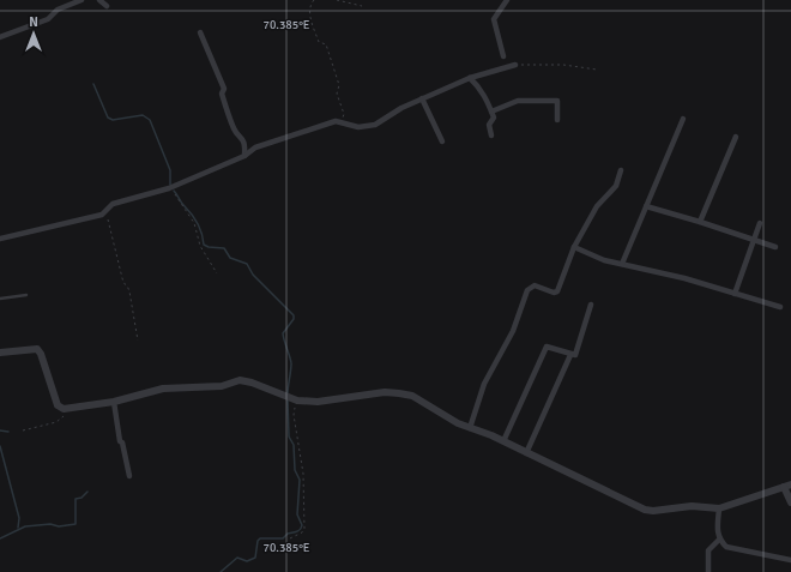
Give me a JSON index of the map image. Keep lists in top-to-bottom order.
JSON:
{
  "north": "top",
  "coordinates": ["70.385°E"]
}
